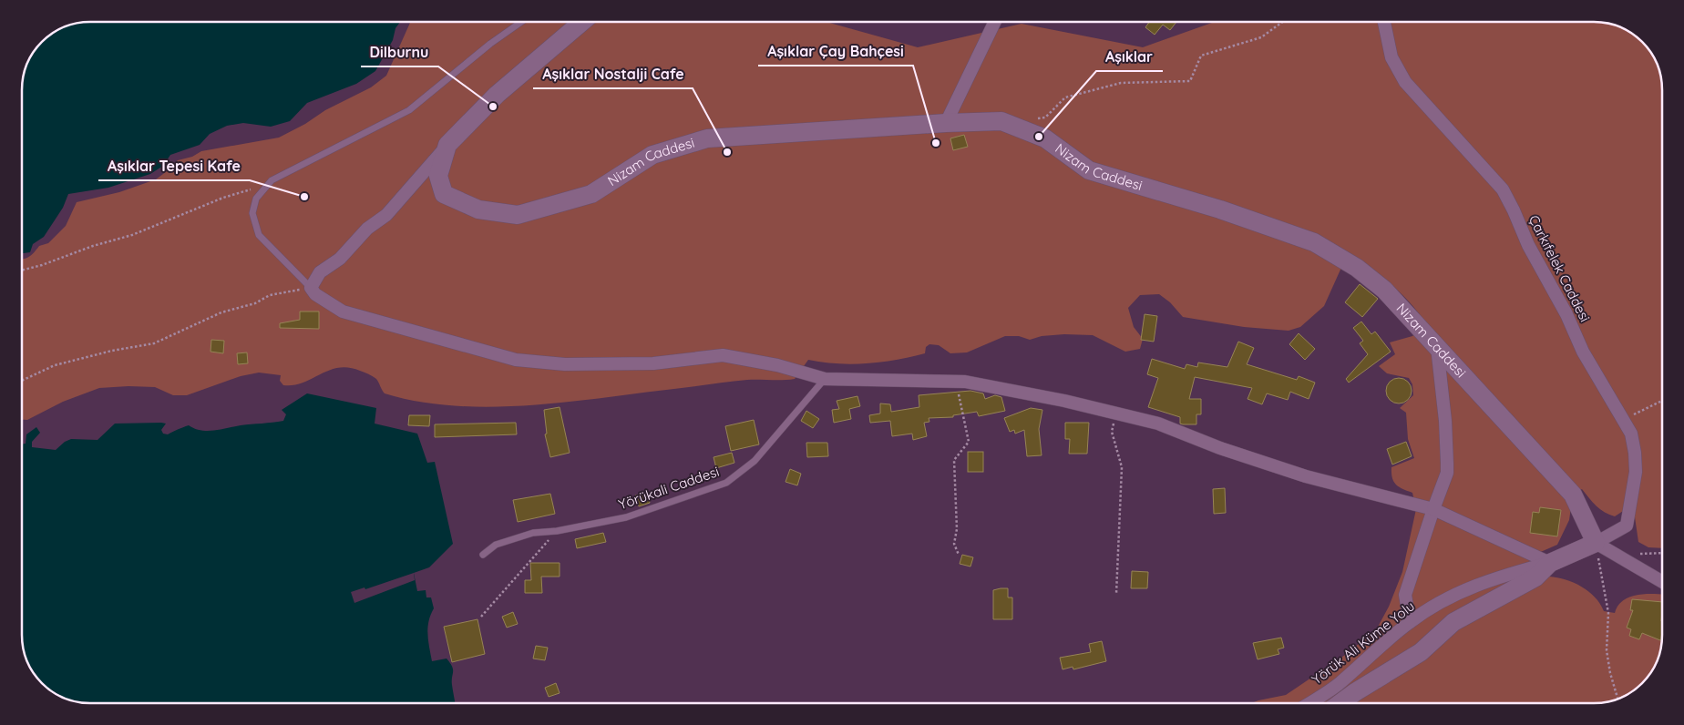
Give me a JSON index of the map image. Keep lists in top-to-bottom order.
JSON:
{
  "streets": {
    "street": ["Nizam Caddesi", "Çarkıfelek Caddesi", "Yörük Ali Küme Yolu"],
    "lane": ["Yörükali Caddesi"]
  },
  "crossings": [
    ["Nizam Caddesi", "Çarkıfelek Caddesi"]
  ],
  "places": [
    "Dilburnu",
    "Aşıklar",
    "Aşıklar Çay Bahçesi",
    "Aşıklar Nostalji Cafe",
    "Aşıklar Tepesi Kafe"
  ]
}
